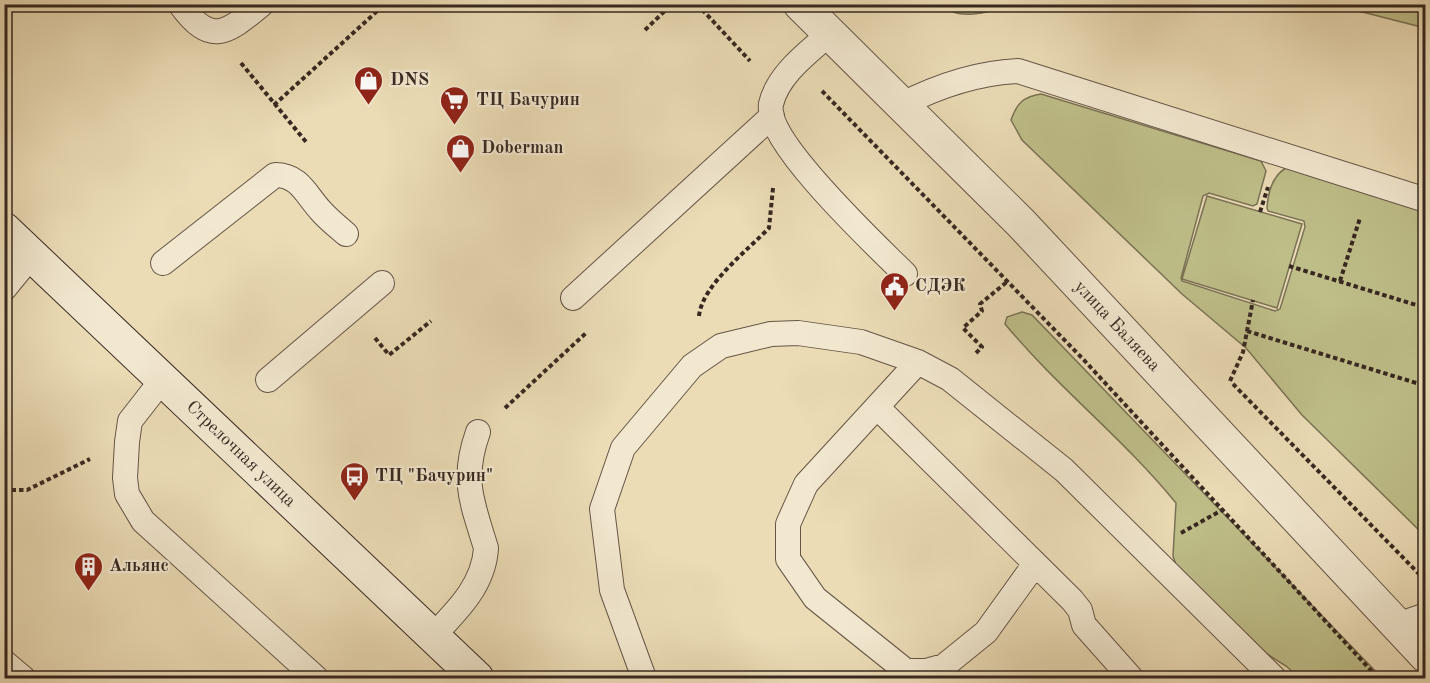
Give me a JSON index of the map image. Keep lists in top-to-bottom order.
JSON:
{
  "streets": {
    "street": ["улица Баляева", "Стрелочная улица"]
  },
  "places": {
    "shop": ["DNS", "Doberman"],
    "supermarket": ["ТЦ Бачурин"],
    "public building": ["СДЭК"],
    "bus stop": ["ТЦ \"Бачурин\""],
    "building": ["Альянс"]
  }
}
